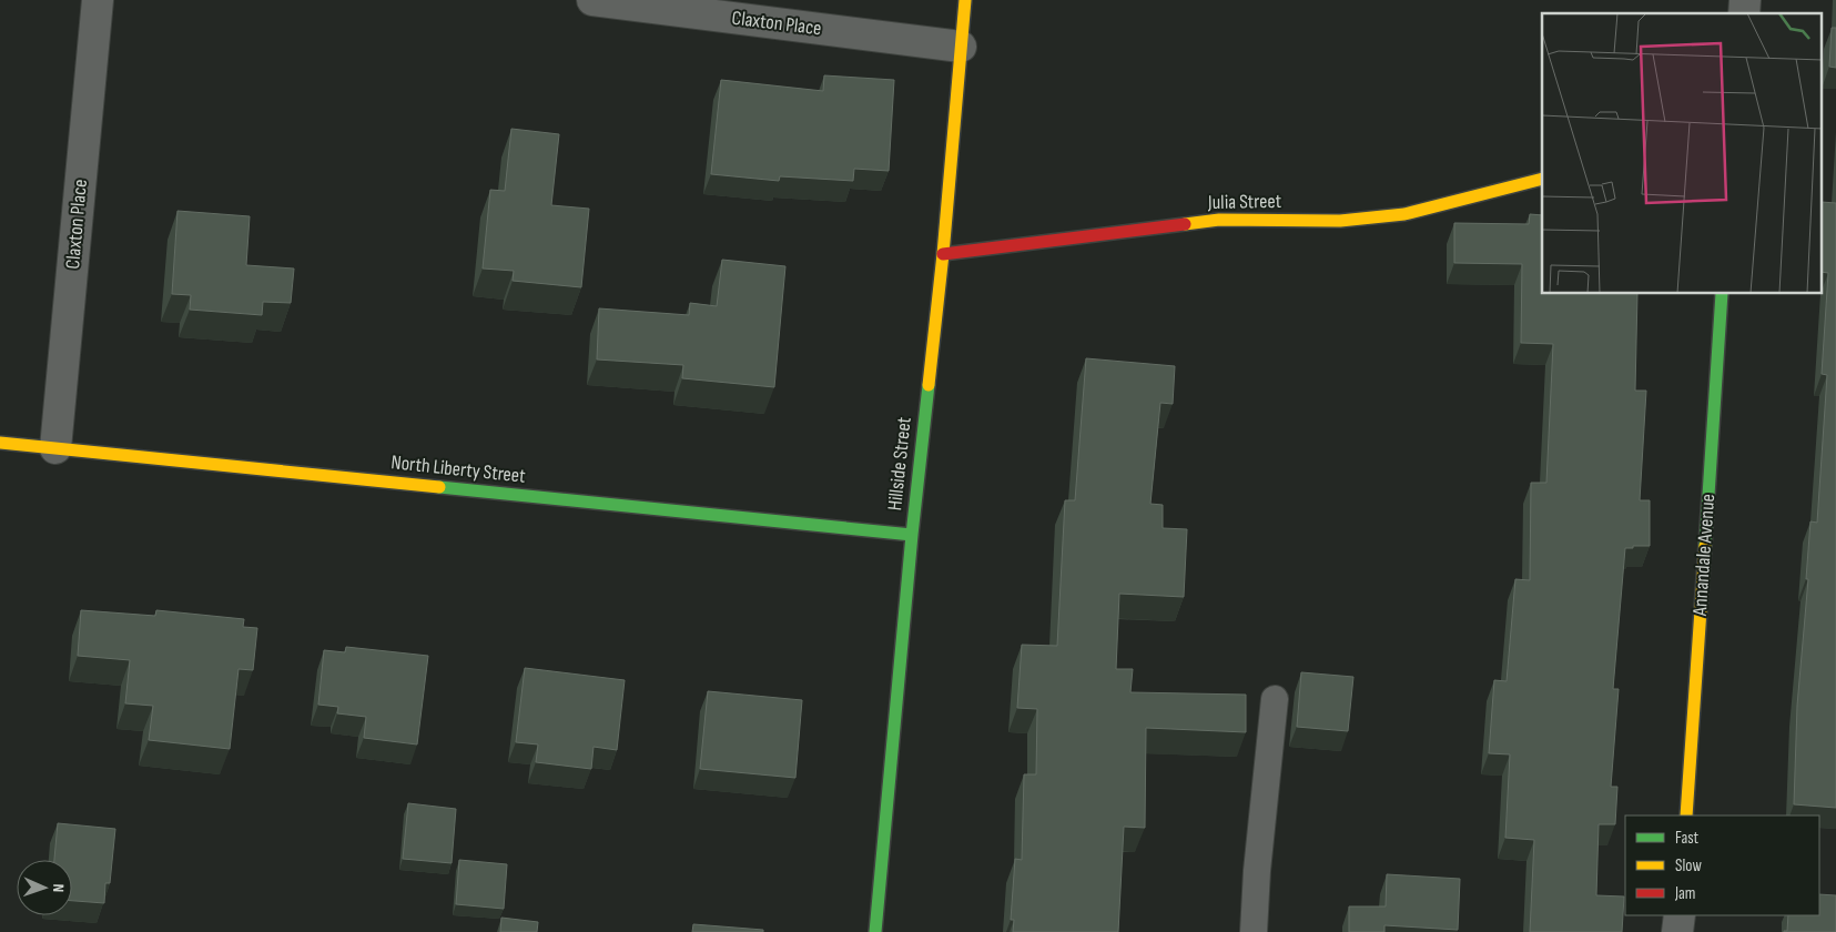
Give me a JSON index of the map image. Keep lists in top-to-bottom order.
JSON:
{
  "streets": {
    "street": [
      "Claxton Place",
      "Julia Street",
      "Hillside Street",
      "North Liberty Street",
      "Annandale Avenue"
    ]
  },
  "crossings": [
    ["Claxton Place", "Hillside Street"],
    ["Claxton Place", "North Liberty Street"],
    ["Julia Street", "Hillside Street"],
    ["Hillside Street", "North Liberty Street"]
  ],
  "legend": ["Fast", "Slow", "Jam"],
  "north": "right"
}
